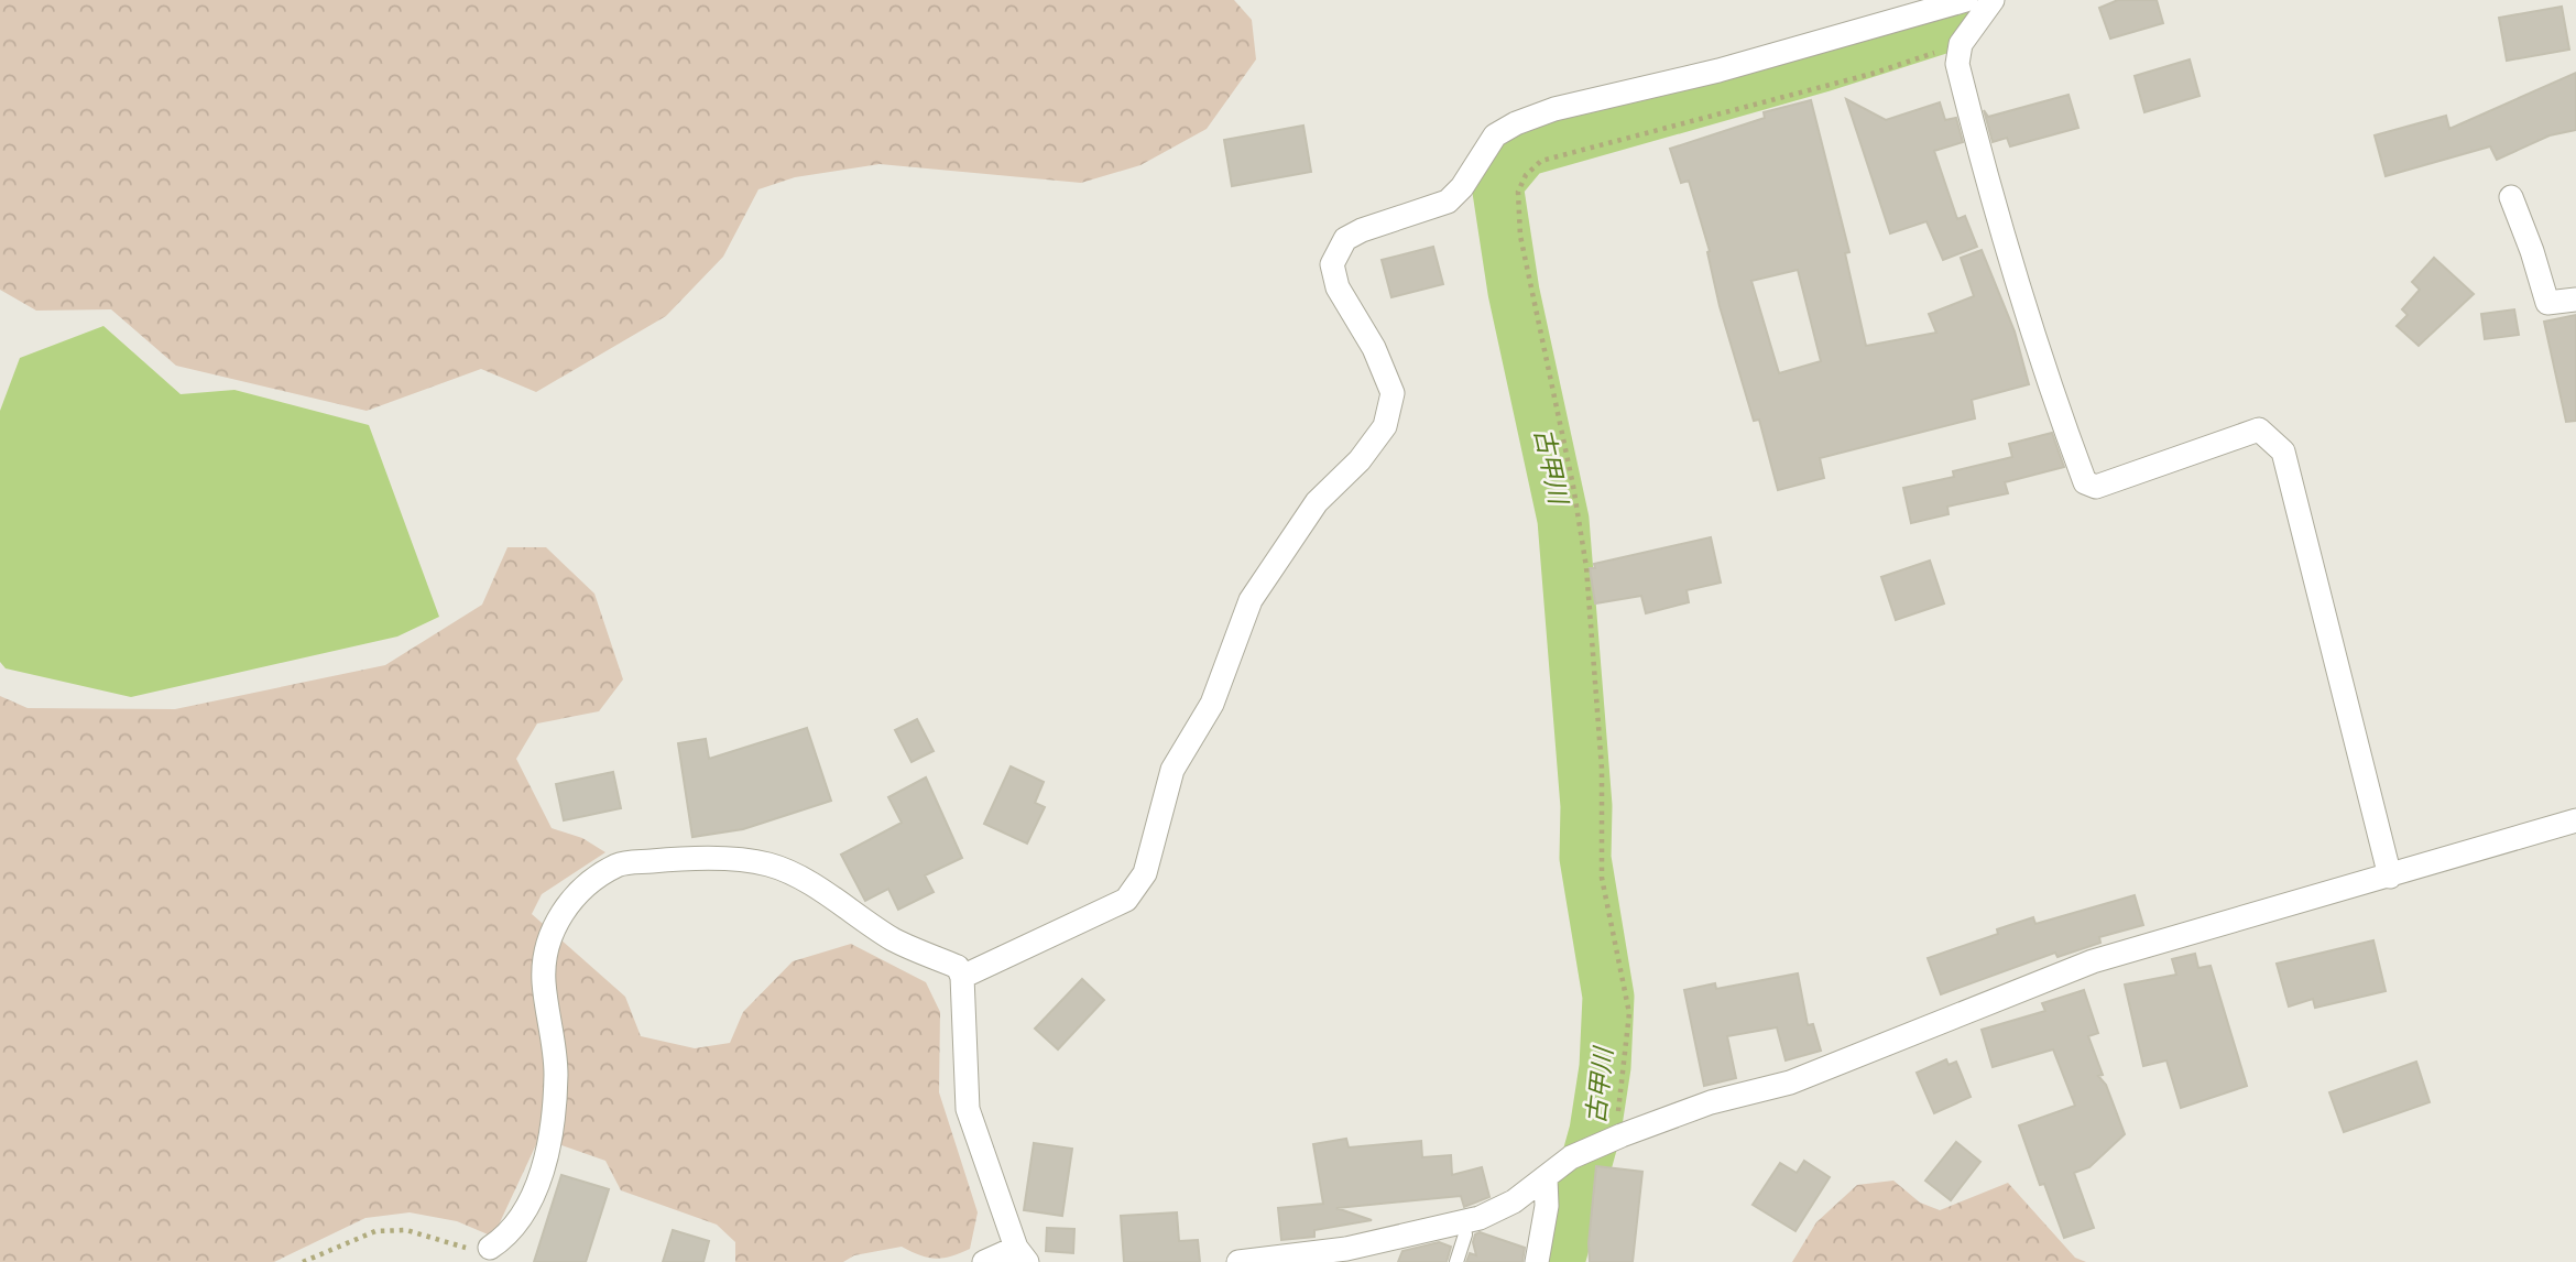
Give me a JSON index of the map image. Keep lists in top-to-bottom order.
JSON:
{
  "water": ["古甲川"]
}
